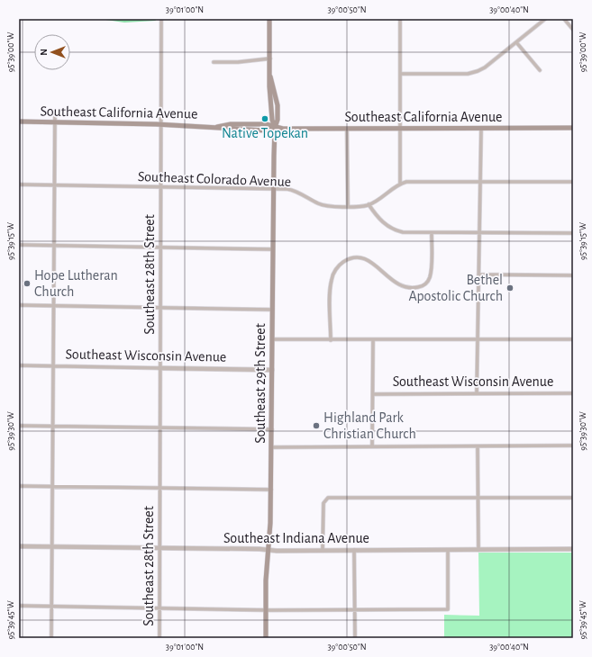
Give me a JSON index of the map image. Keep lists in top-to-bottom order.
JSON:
{
  "streets": {
    "main road": ["Southeast California Avenue", "Southeast 29th Street"],
    "street": [
      "Southeast Colorado Avenue",
      "Southeast 28th Street",
      "Southeast Wisconsin Avenue",
      "Southeast Indiana Avenue"
    ]
  },
  "crossings": [
    ["Southeast California Avenue", "Southeast 28th Street"],
    ["Southeast California Avenue", "Southeast 29th Street"],
    ["Southeast Colorado Avenue", "Southeast 28th Street"],
    ["Southeast Colorado Avenue", "Southeast 29th Street"],
    ["Southeast 28th Street", "Southeast Wisconsin Avenue"],
    ["Southeast 28th Street", "Southeast Indiana Avenue"],
    ["Southeast Wisconsin Avenue", "Southeast 29th Street"],
    ["Southeast 29th Street", "Southeast Indiana Avenue"]
  ],
  "places": [
    "Native Topekan",
    "Hope Lutheran Church",
    "Bethel Apostolic Church",
    "Highland Park Christian Church"
  ],
  "north": "left",
  "coordinates": [
    "39°01'00\"N",
    "39°00'50\"N",
    "39°00'40\"N",
    "95°39'00\"W",
    "95°39'15\"W",
    "95°39'30\"W",
    "95°39'45\"W"
  ]
}
